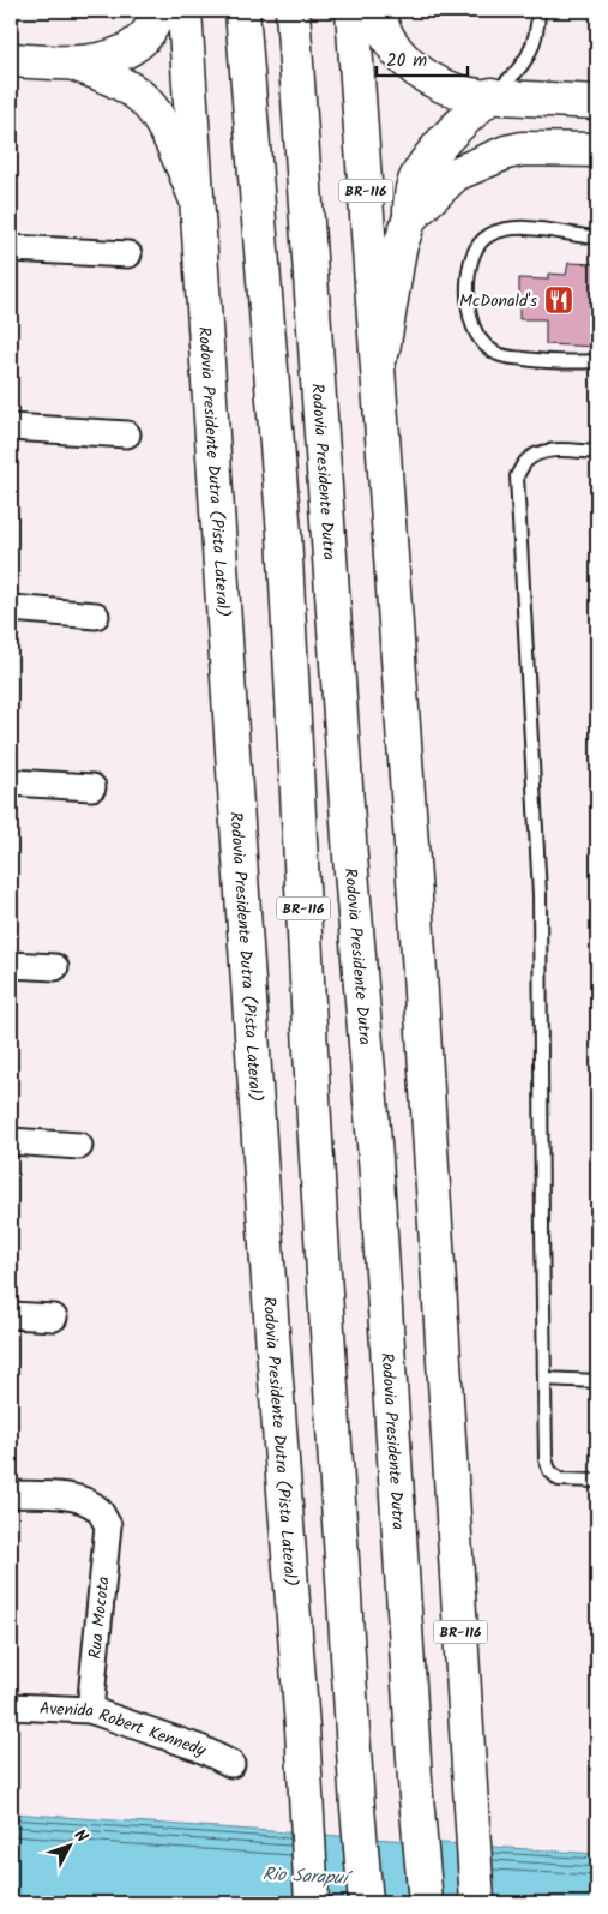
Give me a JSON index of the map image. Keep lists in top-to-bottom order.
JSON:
{
  "streets": {
    "main road": ["BR-116", "Rodovia Presidente Dutra (Pista Lateral)", "Rodovia Presidente Dutra"],
    "street": ["Rua Mocota", "Avenida Robert Kennedy"]
  },
  "crossings": [
    ["Rua Mocota", "Avenida Robert Kennedy"]
  ],
  "water": ["Rio Sarapuí"],
  "places": {
    "restaurant": ["McDonald's"]
  },
  "scale_bar": "20 m",
  "north": "top right"
}
